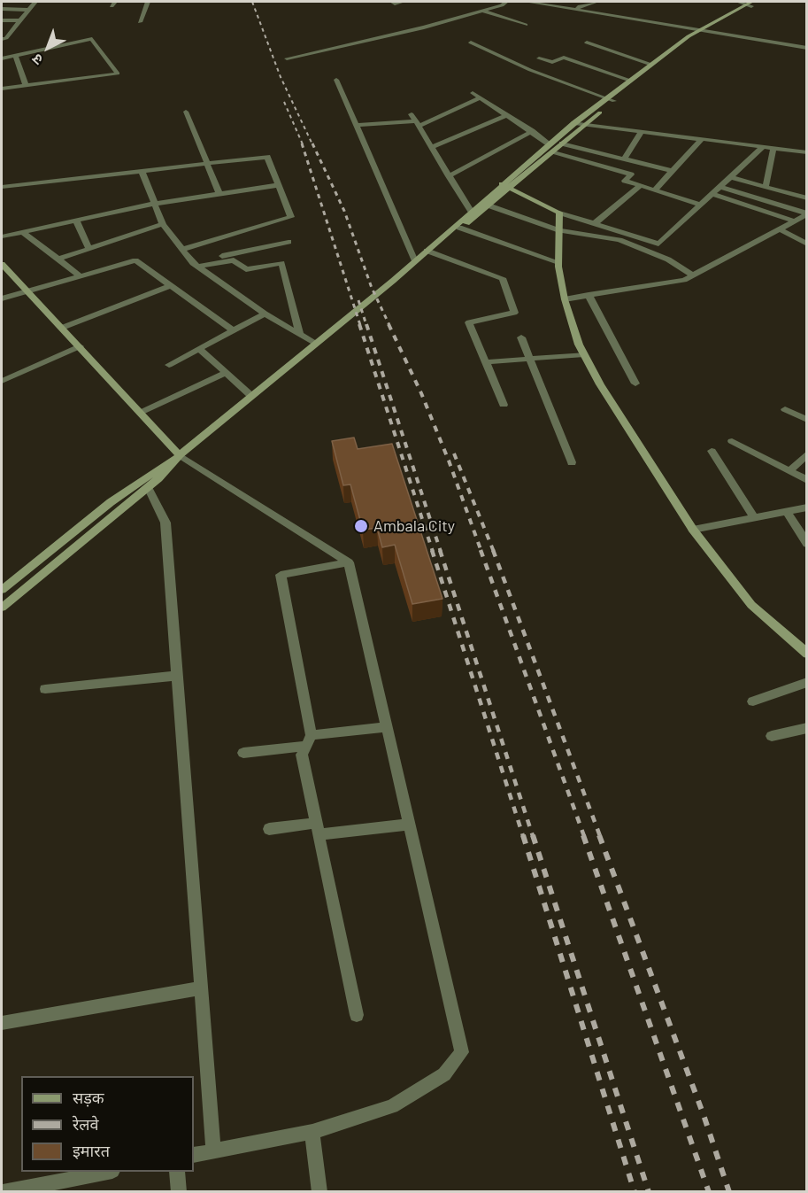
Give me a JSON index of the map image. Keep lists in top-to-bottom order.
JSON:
{
  "places": ["Ambala City"],
  "legend": ["सड़क", "रेलवे", "इमारत"],
  "north": "bottom left"
}
